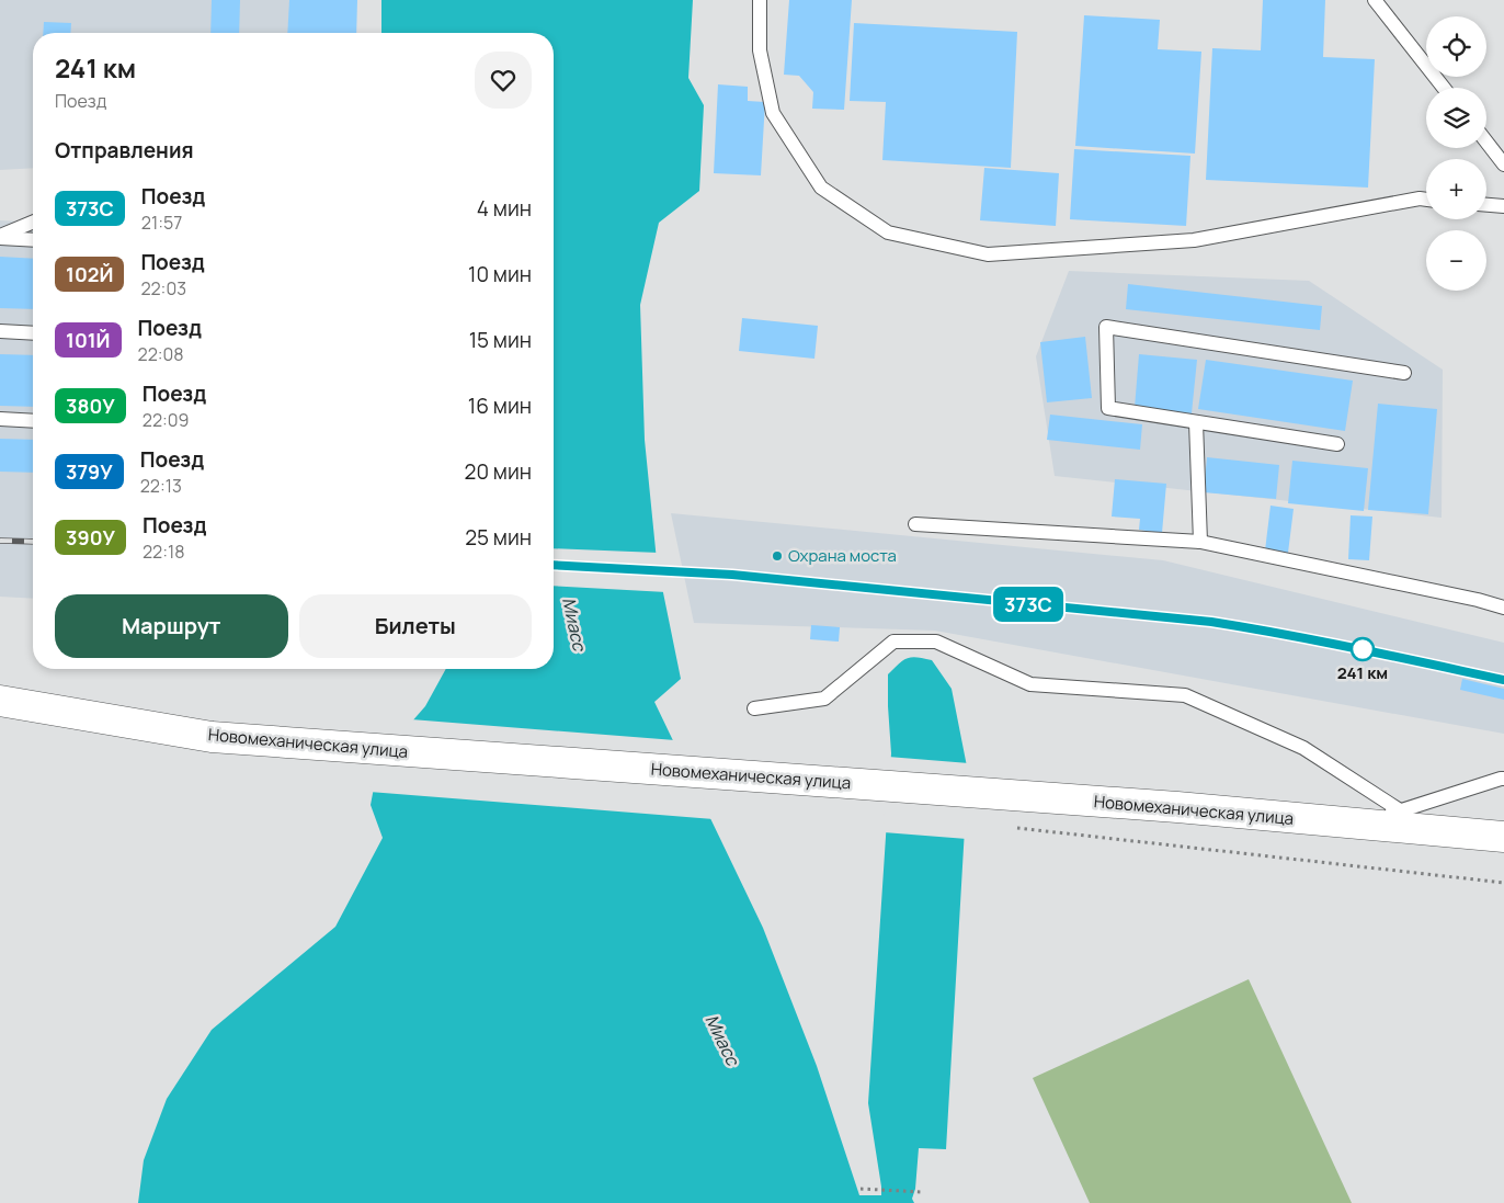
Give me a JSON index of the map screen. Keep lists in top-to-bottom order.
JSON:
{
  "streets": {
    "main road": ["Новомеханическая улица"]
  },
  "water": ["Миасс"],
  "places": ["Охрана моста", "241 км"],
  "page": {
    "on_map": "373C",
    "map_buttons": ["+", "−"],
    "heading": [
      ["241 км", "Поезд"],
      "Отправления"
    ],
    "list": [
      {
        "mark": "373C",
        "name": "Поезд",
        "note": "21:57",
        "value": "4 мин"
      },
      {
        "mark": "102Й",
        "name": "Поезд",
        "note": "22:03",
        "value": "10 мин"
      },
      {
        "mark": "101Й",
        "name": "Поезд",
        "note": "22:08",
        "value": "15 мин"
      },
      {
        "mark": "380У",
        "name": "Поезд",
        "note": "22:09",
        "value": "16 мин"
      },
      {
        "mark": "379У",
        "name": "Поезд",
        "note": "22:13",
        "value": "20 мин"
      },
      {
        "mark": "390У",
        "name": "Поезд",
        "note": "22:18",
        "value": "25 мин"
      }
    ],
    "buttons": ["Маршрут", "Билеты"]
  }
}
